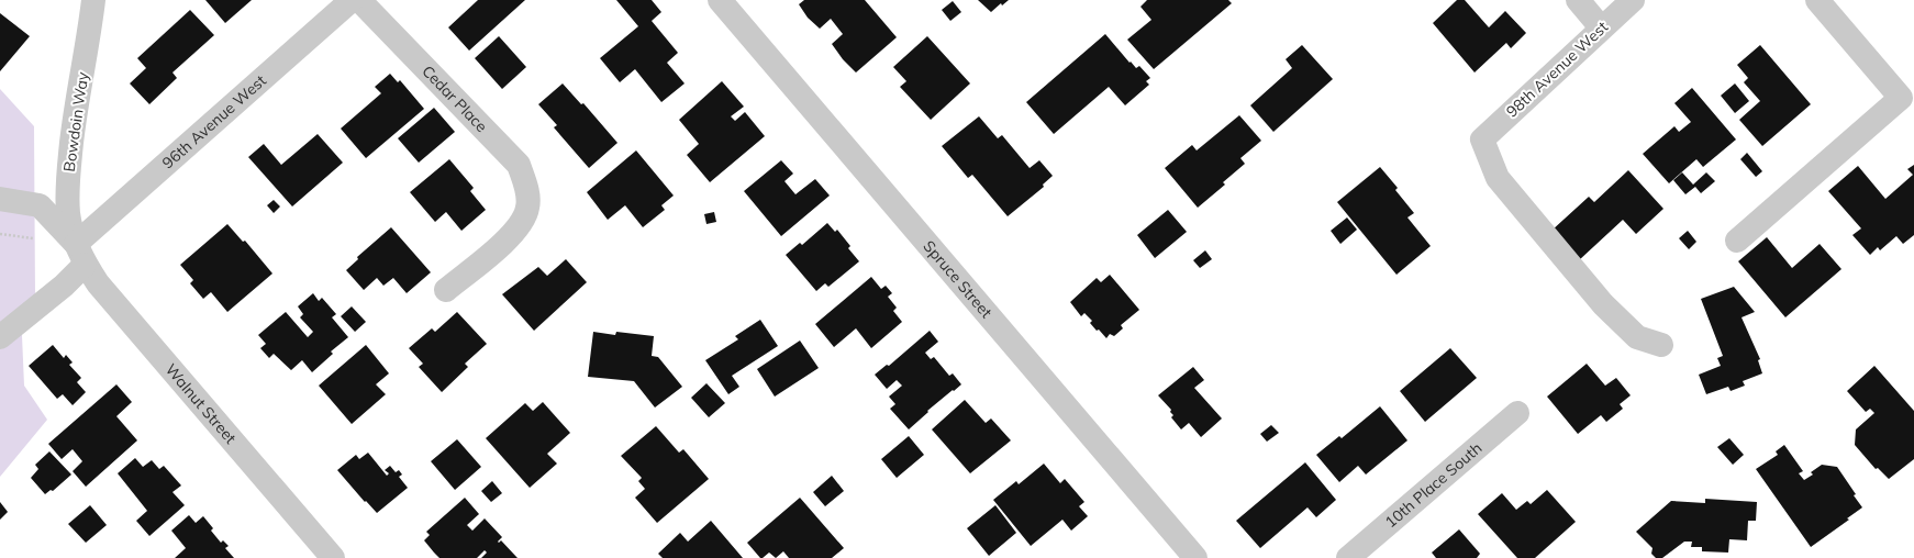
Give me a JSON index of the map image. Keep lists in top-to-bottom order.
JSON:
{
  "streets": {
    "street": [
      "98th Avenue West",
      "Cedar Place",
      "Bowdoin Way",
      "96th Avenue West",
      "Spruce Street",
      "Walnut Street",
      "10th Place South"
    ]
  },
  "crossings": [
    ["Bowdoin Way", "96th Avenue West"],
    ["Bowdoin Way", "Walnut Street"],
    ["96th Avenue West", "Walnut Street"]
  ]
}
